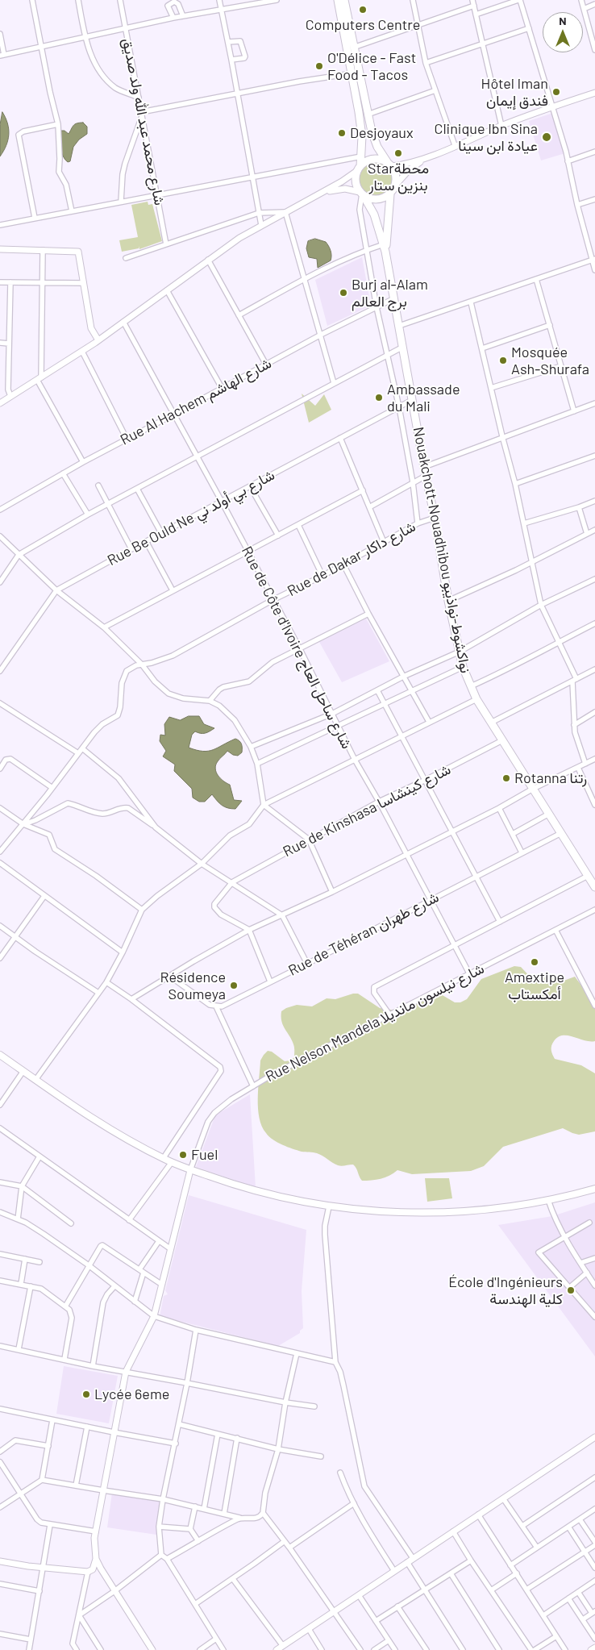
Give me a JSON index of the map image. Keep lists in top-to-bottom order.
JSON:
{
  "streets": {
    "highway": ["Nouakchott-Nouadhibou نواكشوط-نواذيبو"],
    "street": [
      "شارع محمد عبد الله ولد صديق",
      "Rue Al Hachem شارع الهاشم",
      "Rue Be Ould Ne شارع بي أولد ني",
      "Rue de Dakar شارع داكار",
      "Rue de Côte d'Ivoire شارع ساحل العاج",
      "Rue de Kinshasa شارع كينشاسا",
      "Rue de Téhéran شارع طهران",
      "Rue Nelson Mandela شارع نيلسون مانديلا"
    ]
  },
  "crossings": [
    ["Rue Al Hachem شارع الهاشم", "Nouakchott-Nouadhibou نواكشوط-نواذيبو"],
    ["Rue Al Hachem شارع الهاشم", "Rue de Côte d'Ivoire شارع ساحل العاج"],
    ["Rue Be Ould Ne شارع بي أولد ني", "Nouakchott-Nouadhibou نواكشوط-نواذيبو"],
    ["Rue Be Ould Ne شارع بي أولد ني", "Rue de Côte d'Ivoire شارع ساحل العاج"],
    ["Nouakchott-Nouadhibou نواكشوط-نواذيبو", "Rue de Dakar شارع داكار"],
    ["Nouakchott-Nouadhibou نواكشوط-نواذيبو", "Rue de Kinshasa شارع كينشاسا"],
    ["Nouakchott-Nouadhibou نواكشوط-نواذيبو", "Rue de Téhéran شارع طهران"],
    ["Rue de Dakar شارع داكار", "Rue de Côte d'Ivoire شارع ساحل العاج"],
    ["Rue de Côte d'Ivoire شارع ساحل العاج", "Rue de Kinshasa شارع كينشاسا"],
    ["Rue de Côte d'Ivoire شارع ساحل العاج", "Rue de Téhéran شارع طهران"],
    ["Rue de Côte d'Ivoire شارع ساحل العاج", "Rue Nelson Mandela شارع نيلسون مانديلا"]
  ],
  "places": [
    "Computers Centre",
    "O'Délice - Fast Food - Tacos",
    "Hôtel Iman فندق إيمان",
    "Desjoyaux",
    "Clinique Ibn Sina عيادة ابن سينا",
    "Starمحطة بنزين ستار",
    "Burj al-Alam برج العالم",
    "Mosquée Ash-Shurafa",
    "Ambassade du Mali",
    "Rotanna رتنا",
    "Amextipe أمكستاب",
    "Résidence Soumeya",
    "Fuel",
    "École d'Ingénieurs كلية الهندسة",
    "Lycée 6eme"
  ],
  "north": "top"
}
